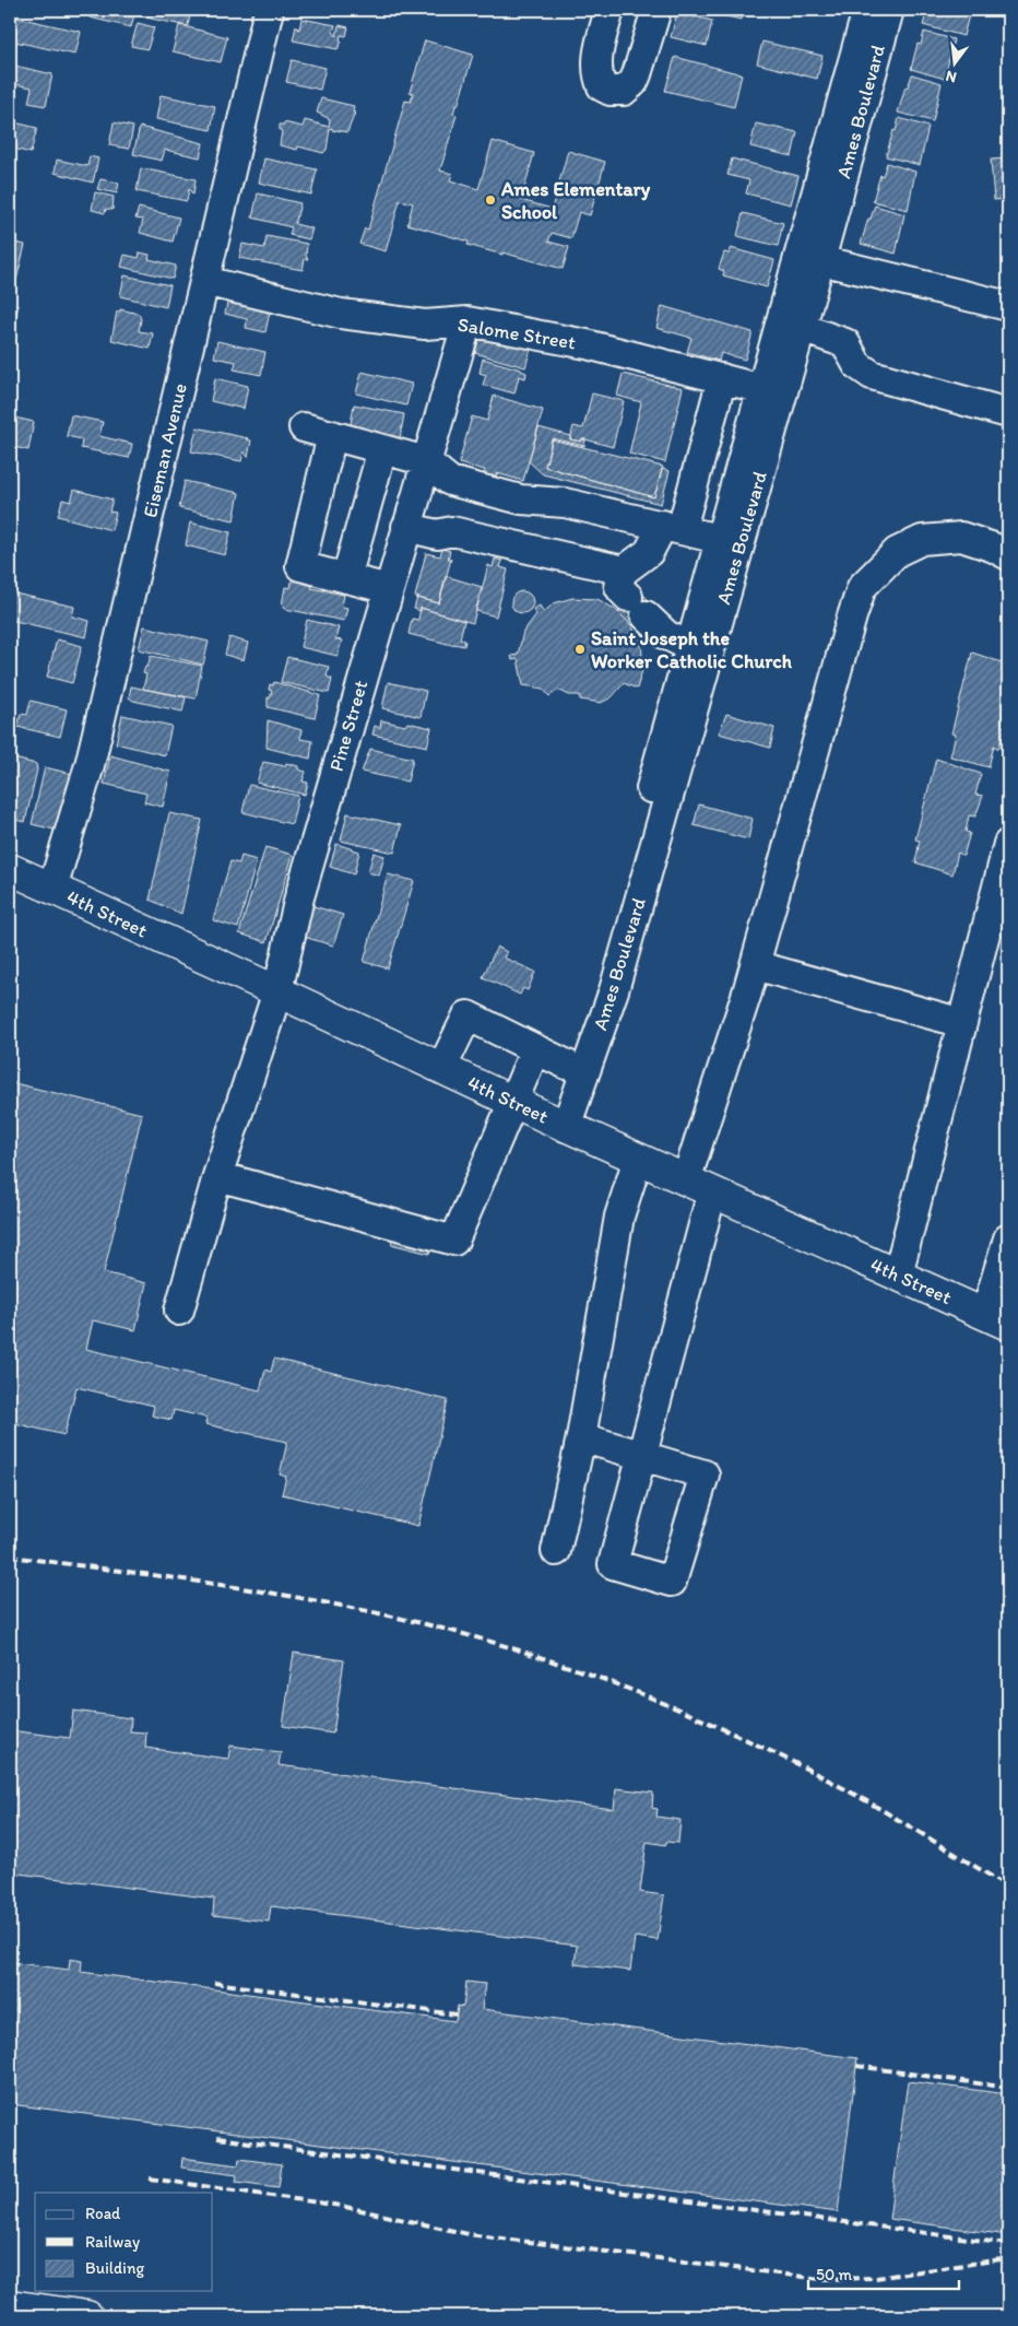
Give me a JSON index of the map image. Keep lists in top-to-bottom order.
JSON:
{
  "streets": {
    "main road": ["4th Street"],
    "street": [
      "Ames Boulevard",
      "Salome Street",
      "Eiseman Avenue",
      "Pine Street"
    ]
  },
  "crossings": [
    ["Ames Boulevard", "Salome Street"],
    ["Ames Boulevard", "4th Street"],
    ["Salome Street", "Eiseman Avenue"],
    ["Salome Street", "Pine Street"],
    ["Eiseman Avenue", "4th Street"],
    ["Pine Street", "4th Street"]
  ],
  "places": ["Ames Elementary School", "Saint Joseph the Worker Catholic Church"],
  "legend": ["Road", "Railway", "Building"],
  "scale_bar": "50 m",
  "north": "bottom"
}
